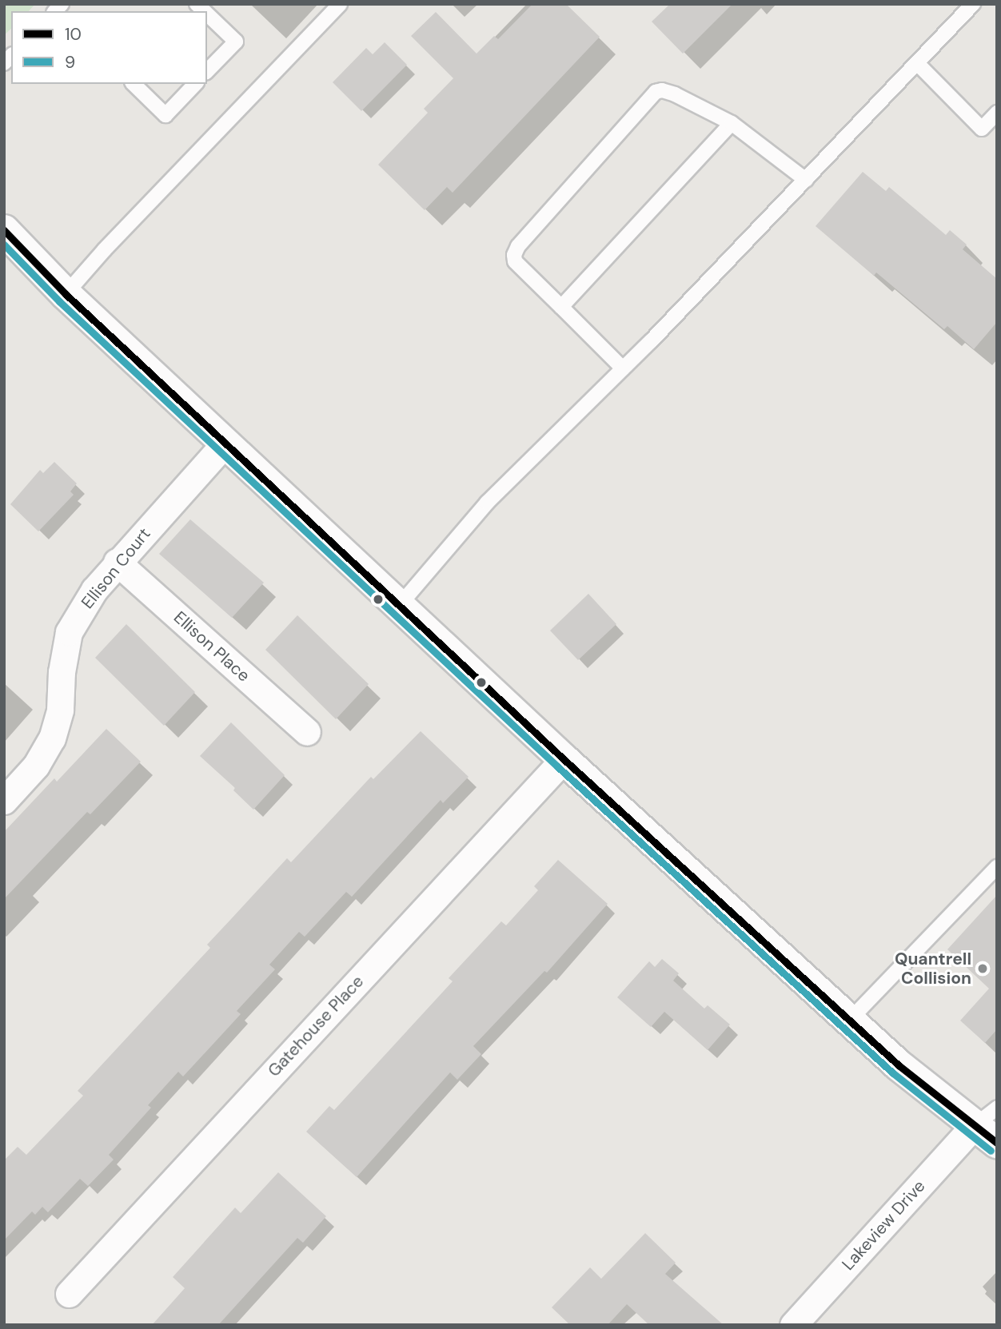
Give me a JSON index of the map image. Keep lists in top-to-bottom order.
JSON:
{
  "streets": {
    "street": [
      "Ellison Court",
      "Ellison Place",
      "Gatehouse Place",
      "Lakeview Drive"
    ]
  },
  "crossings": [
    ["Ellison Court", "Ellison Place"]
  ],
  "places": ["Quantrell Collision"],
  "lines": ["transit line 10", "transit line 9"],
  "legend": ["10", "9"]
}
